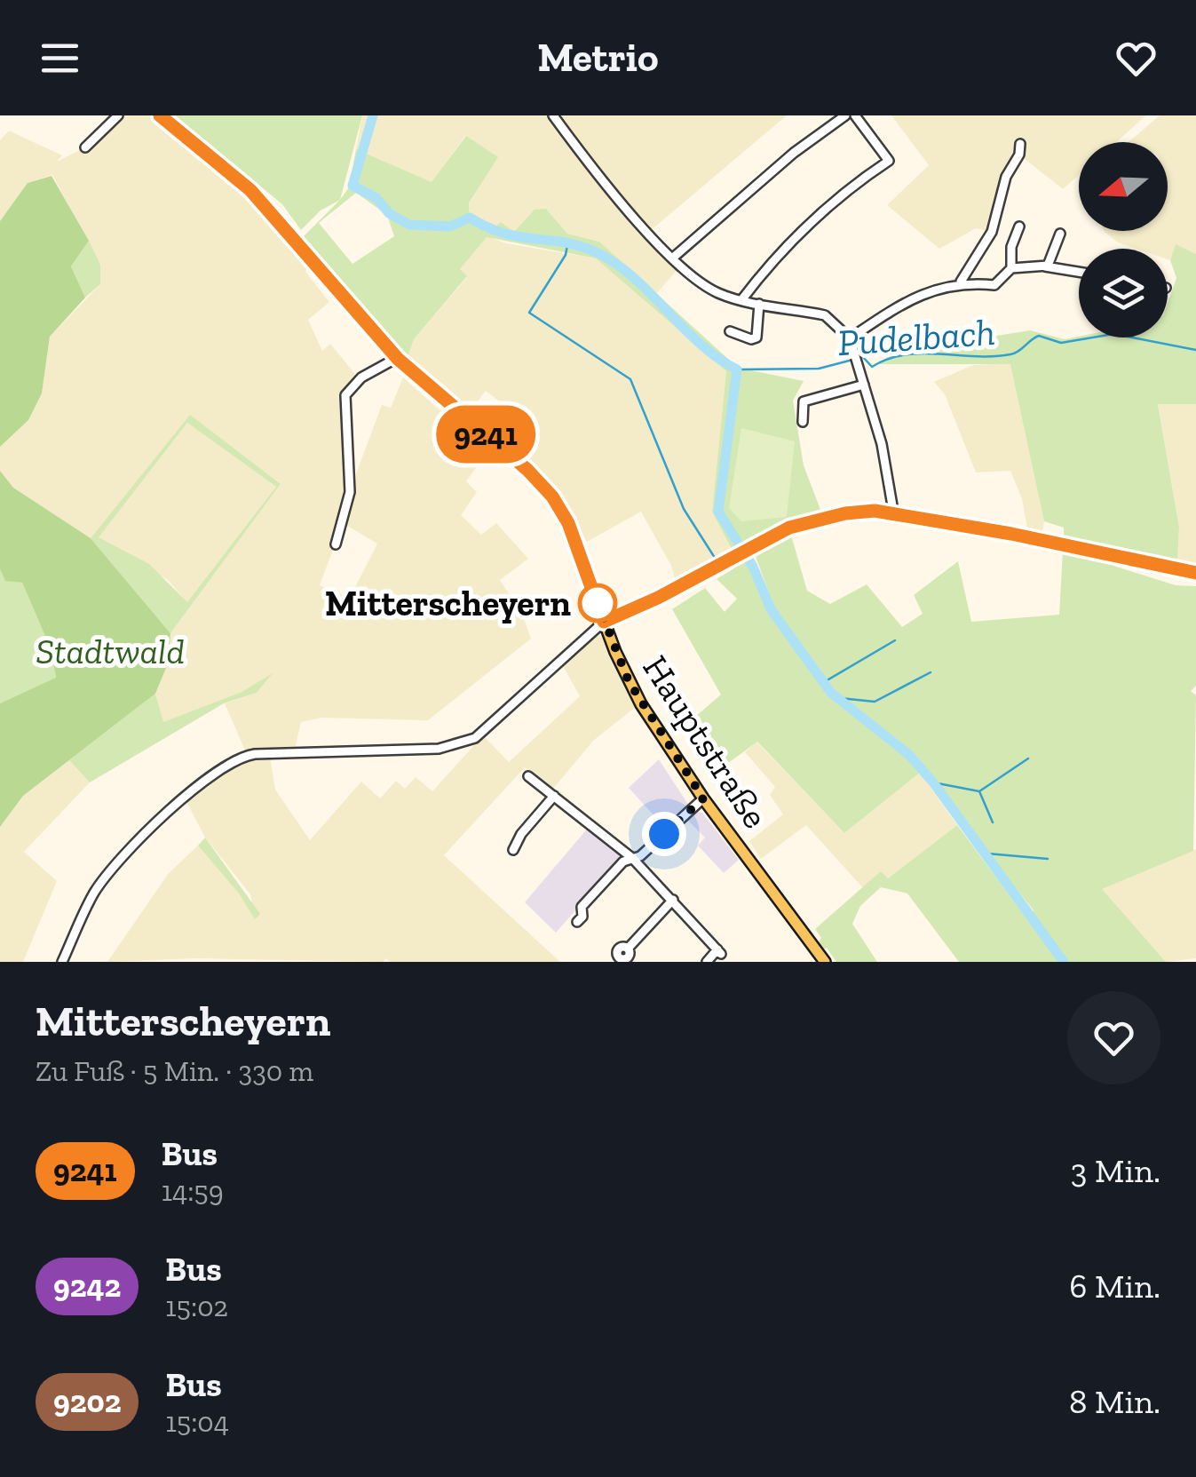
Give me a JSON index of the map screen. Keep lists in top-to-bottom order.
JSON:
{
  "streets": {
    "main road": ["Hauptstraße"]
  },
  "water": ["Pudelbach"],
  "parks": ["Stadtwald"],
  "places": ["Mitterscheyern"],
  "lines": ["bus line 9241"],
  "north": "left",
  "page": {
    "header": "Metrio",
    "on_map": "9241",
    "heading": ["Mitterscheyern", "Zu Fuß · 5 Min. · 330 m"],
    "list": [
      {
        "mark": "9241",
        "name": "Bus",
        "note": "14:59",
        "value": "3 Min."
      },
      {
        "mark": "9242",
        "name": "Bus",
        "note": "15:02",
        "value": "6 Min."
      },
      {
        "mark": "9202",
        "name": "Bus",
        "note": "15:04",
        "value": "8 Min."
      }
    ]
  }
}
